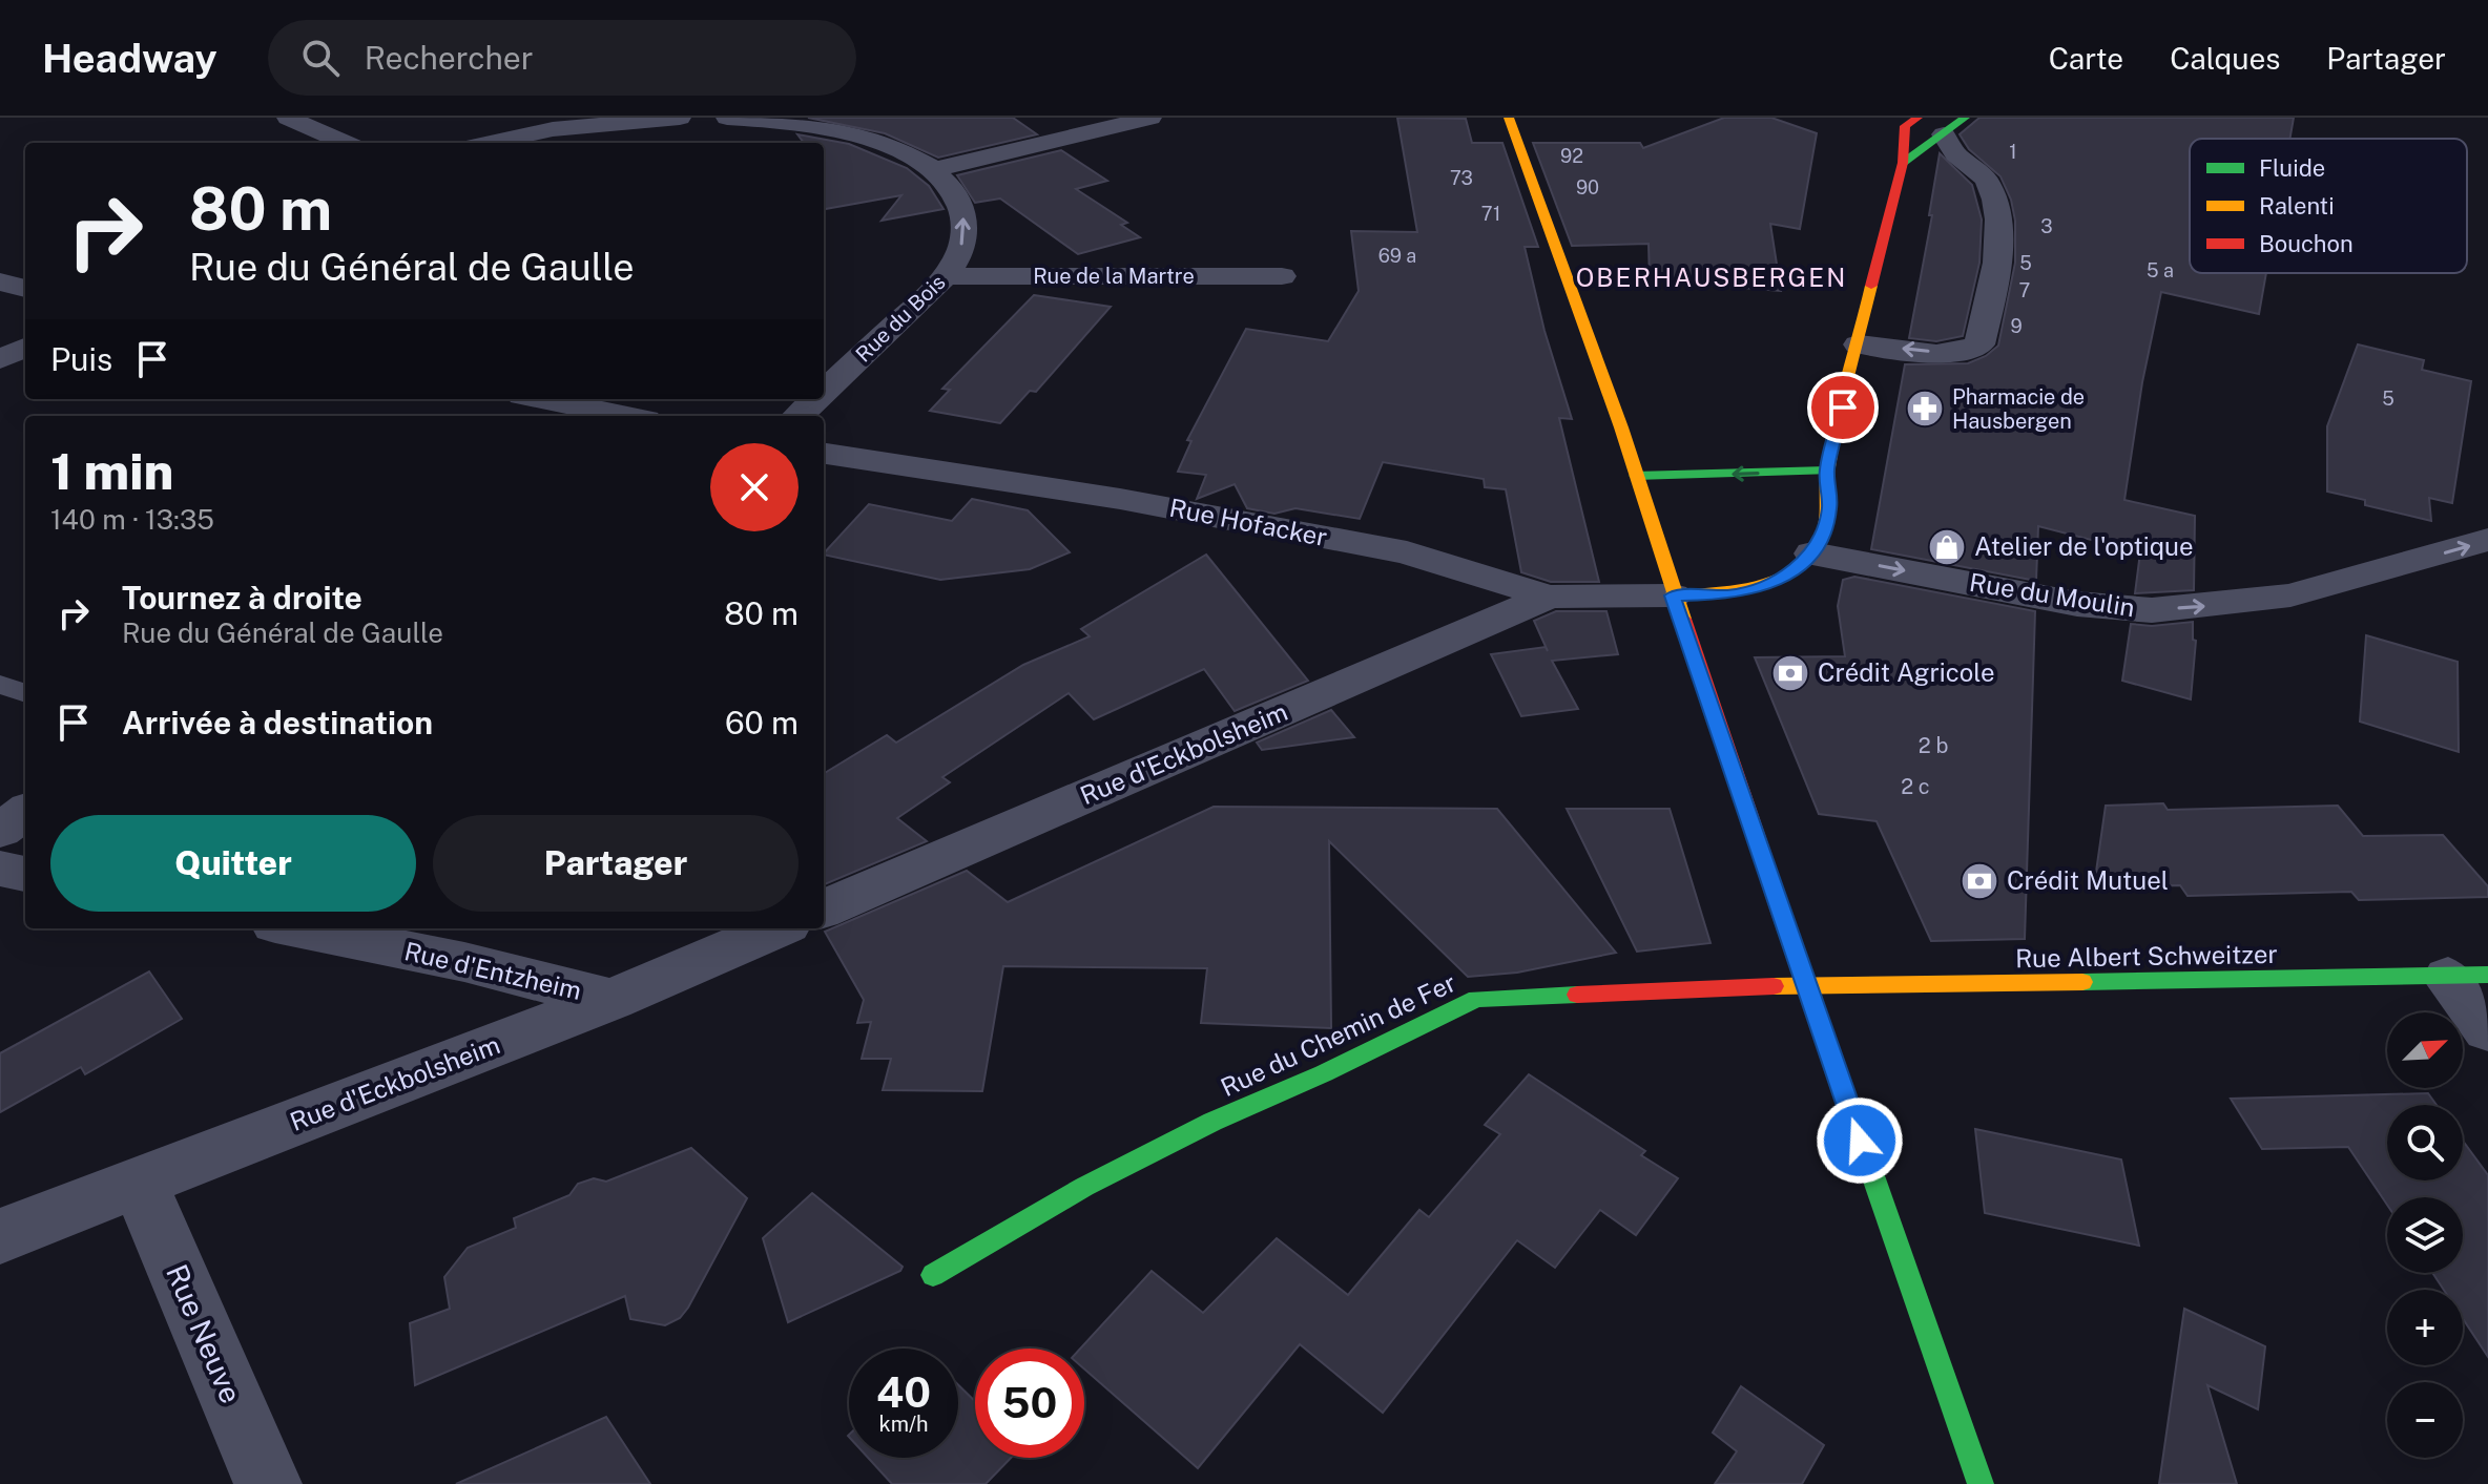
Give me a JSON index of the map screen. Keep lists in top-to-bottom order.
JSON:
{
  "streets": {
    "street": [
      "Rue de la Martre",
      "Rue du Bois",
      "Rue Hofacker",
      "Rue du Moulin",
      "Rue d'Eckbolsheim",
      "Rue Albert Schweitzer",
      "Rue d'Entzheim",
      "Rue du Chemin de Fer",
      "Rue Neuve"
    ]
  },
  "crossings": [
    ["Rue de la Martre", "Rue du Bois"],
    ["Rue Hofacker", "Rue d'Eckbolsheim"],
    ["Rue d'Eckbolsheim", "Rue d'Entzheim"],
    ["Rue d'Eckbolsheim", "Rue Neuve"],
    ["Rue Albert Schweitzer", "Rue du Chemin de Fer"]
  ],
  "one_way": ["Rue du Moulin"],
  "districts": ["OBERHAUSBERGEN"],
  "places": {
    "pharmacy": ["Pharmacie de Hausbergen"],
    "shop": ["Atelier de l'optique"],
    "bank": ["Crédit Agricole", "Crédit Mutuel"]
  },
  "house_numbers": [
    "1",
    "92",
    "73",
    "90",
    "71",
    "3",
    "69 a",
    "5",
    "5 a",
    "7",
    "9",
    "5",
    "2 b",
    "2 c"
  ],
  "legend": ["Fluide", "Ralenti", "Bouchon"],
  "north": "top right",
  "page": {
    "header": "Headway",
    "search": "Rechercher",
    "nav": ["Carte", "Calques", "Partager"],
    "turn": ["80 m", "Rue du Général de Gaulle"],
    "then": "Puis",
    "heading": ["1 min", "140 m · 13:35"],
    "list": [
      {
        "name": "Tournez à droite",
        "note": "Rue du Général de Gaulle",
        "value": "80 m"
      },
      {
        "name": "Arrivée à destination",
        "value": "60 m"
      }
    ],
    "buttons": ["Quitter", "Partager"],
    "map_buttons": ["+", "−"],
    "speed": "40 km/h",
    "limit": "50"
  }
}
